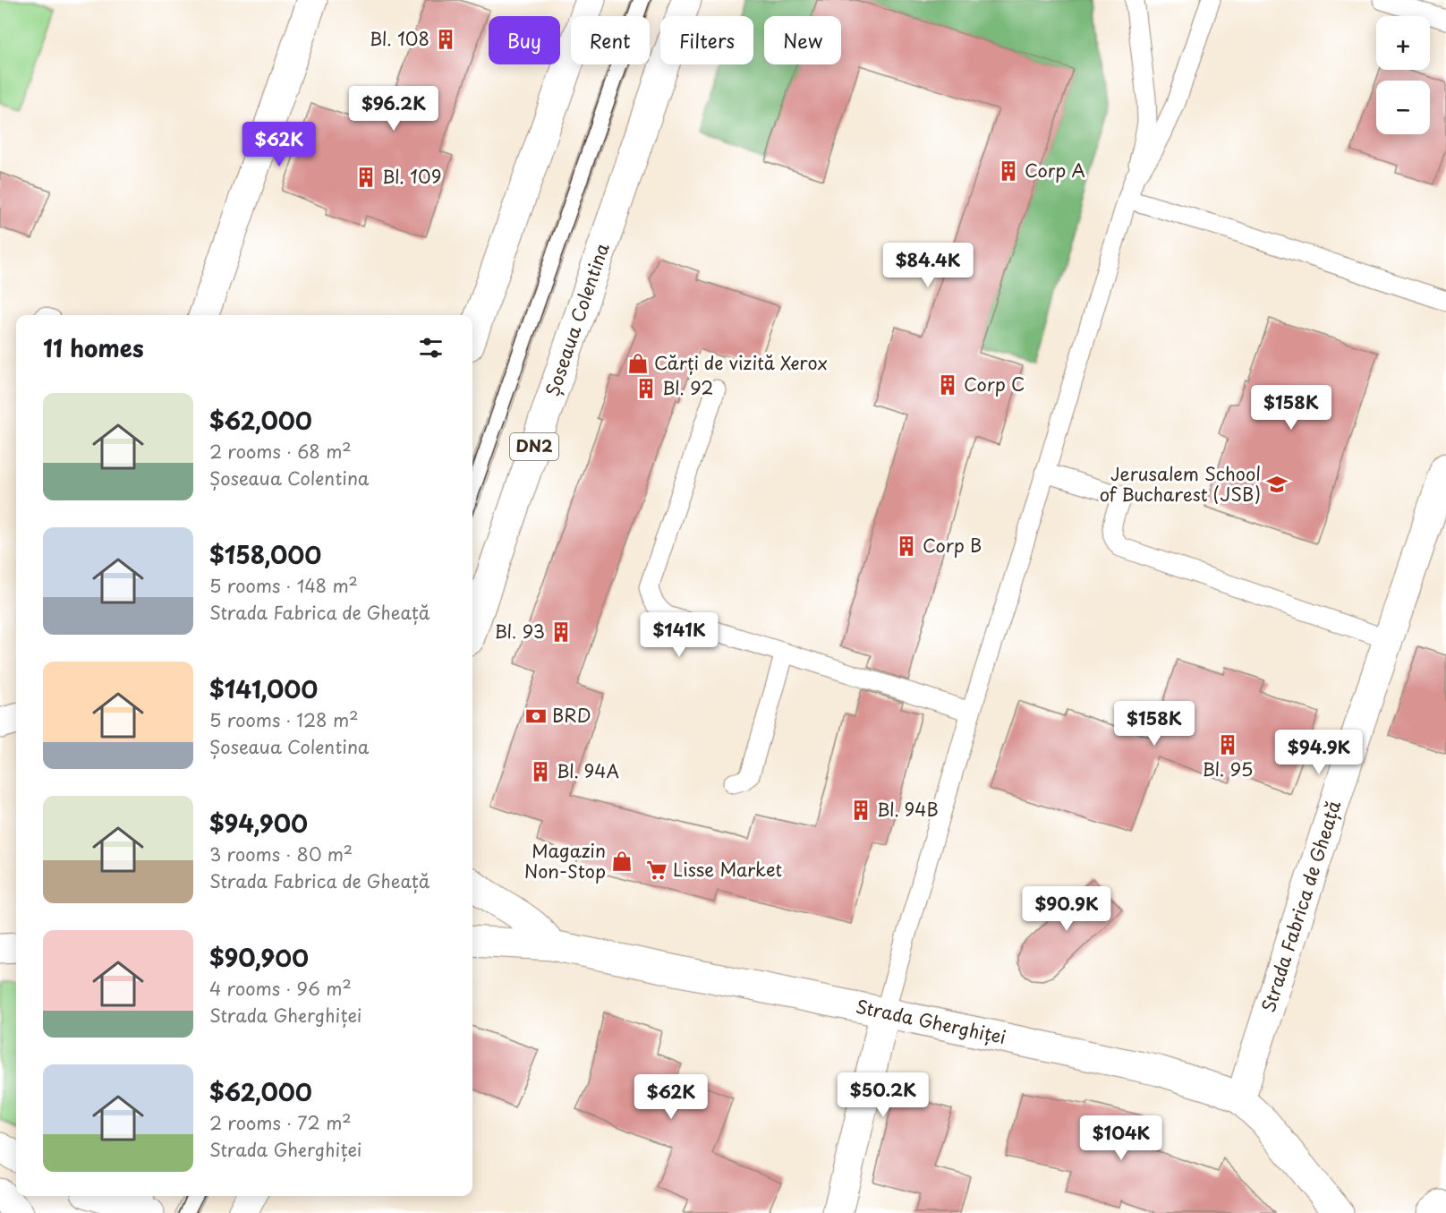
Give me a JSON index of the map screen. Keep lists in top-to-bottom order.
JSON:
{
  "streets": {
    "main road": [
      "Șoseaua Colentina",
      "DN2",
      "Strada Fabrica de Gheață",
      "Strada Gherghiței"
    ]
  },
  "crossings": [
    ["Strada Fabrica de Gheață", "Strada Gherghiței"]
  ],
  "places": {
    "building": [
      "Bl. 108",
      "Corp A",
      "Bl. 109",
      "Corp C",
      "Bl. 92",
      "Corp B",
      "Bl. 93",
      "Bl. 95",
      "Bl. 94A",
      "Bl. 94B"
    ],
    "shop": ["Cărți de vizită Xerox", "Magazin Non-Stop"],
    "school or university": ["Jerusalem School of Bucharest (JSB)"],
    "bank": ["BRD"],
    "supermarket": ["Lisse Market"]
  },
  "page": {
    "map_buttons": ["+", "−"],
    "chip": [
      "Buy",
      "Rent",
      "Filters",
      "New"
    ],
    "price": [
      "$96.2K",
      "$62K",
      "$84.4K",
      "$158K",
      "$141K",
      "$158K",
      "$94.9K",
      "$90.9K",
      "$50.2K",
      "$62K",
      "$104K"
    ],
    "heading": "11 homes",
    "list": [
      {
        "name": "$62,000",
        "note": "2 rooms · 68 m² · Șoseaua Colentina"
      },
      {
        "name": "$158,000",
        "note": "5 rooms · 148 m² · Strada Fabrica de Gheață"
      },
      {
        "name": "$141,000",
        "note": "5 rooms · 128 m² · Șoseaua Colentina"
      },
      {
        "name": "$94,900",
        "note": "3 rooms · 80 m² · Strada Fabrica de Gheață"
      },
      {
        "name": "$90,900",
        "note": "4 rooms · 96 m² · Strada Gherghiței"
      },
      {
        "name": "$62,000",
        "note": "2 rooms · 72 m² · Strada Gherghiței"
      }
    ]
  }
}
